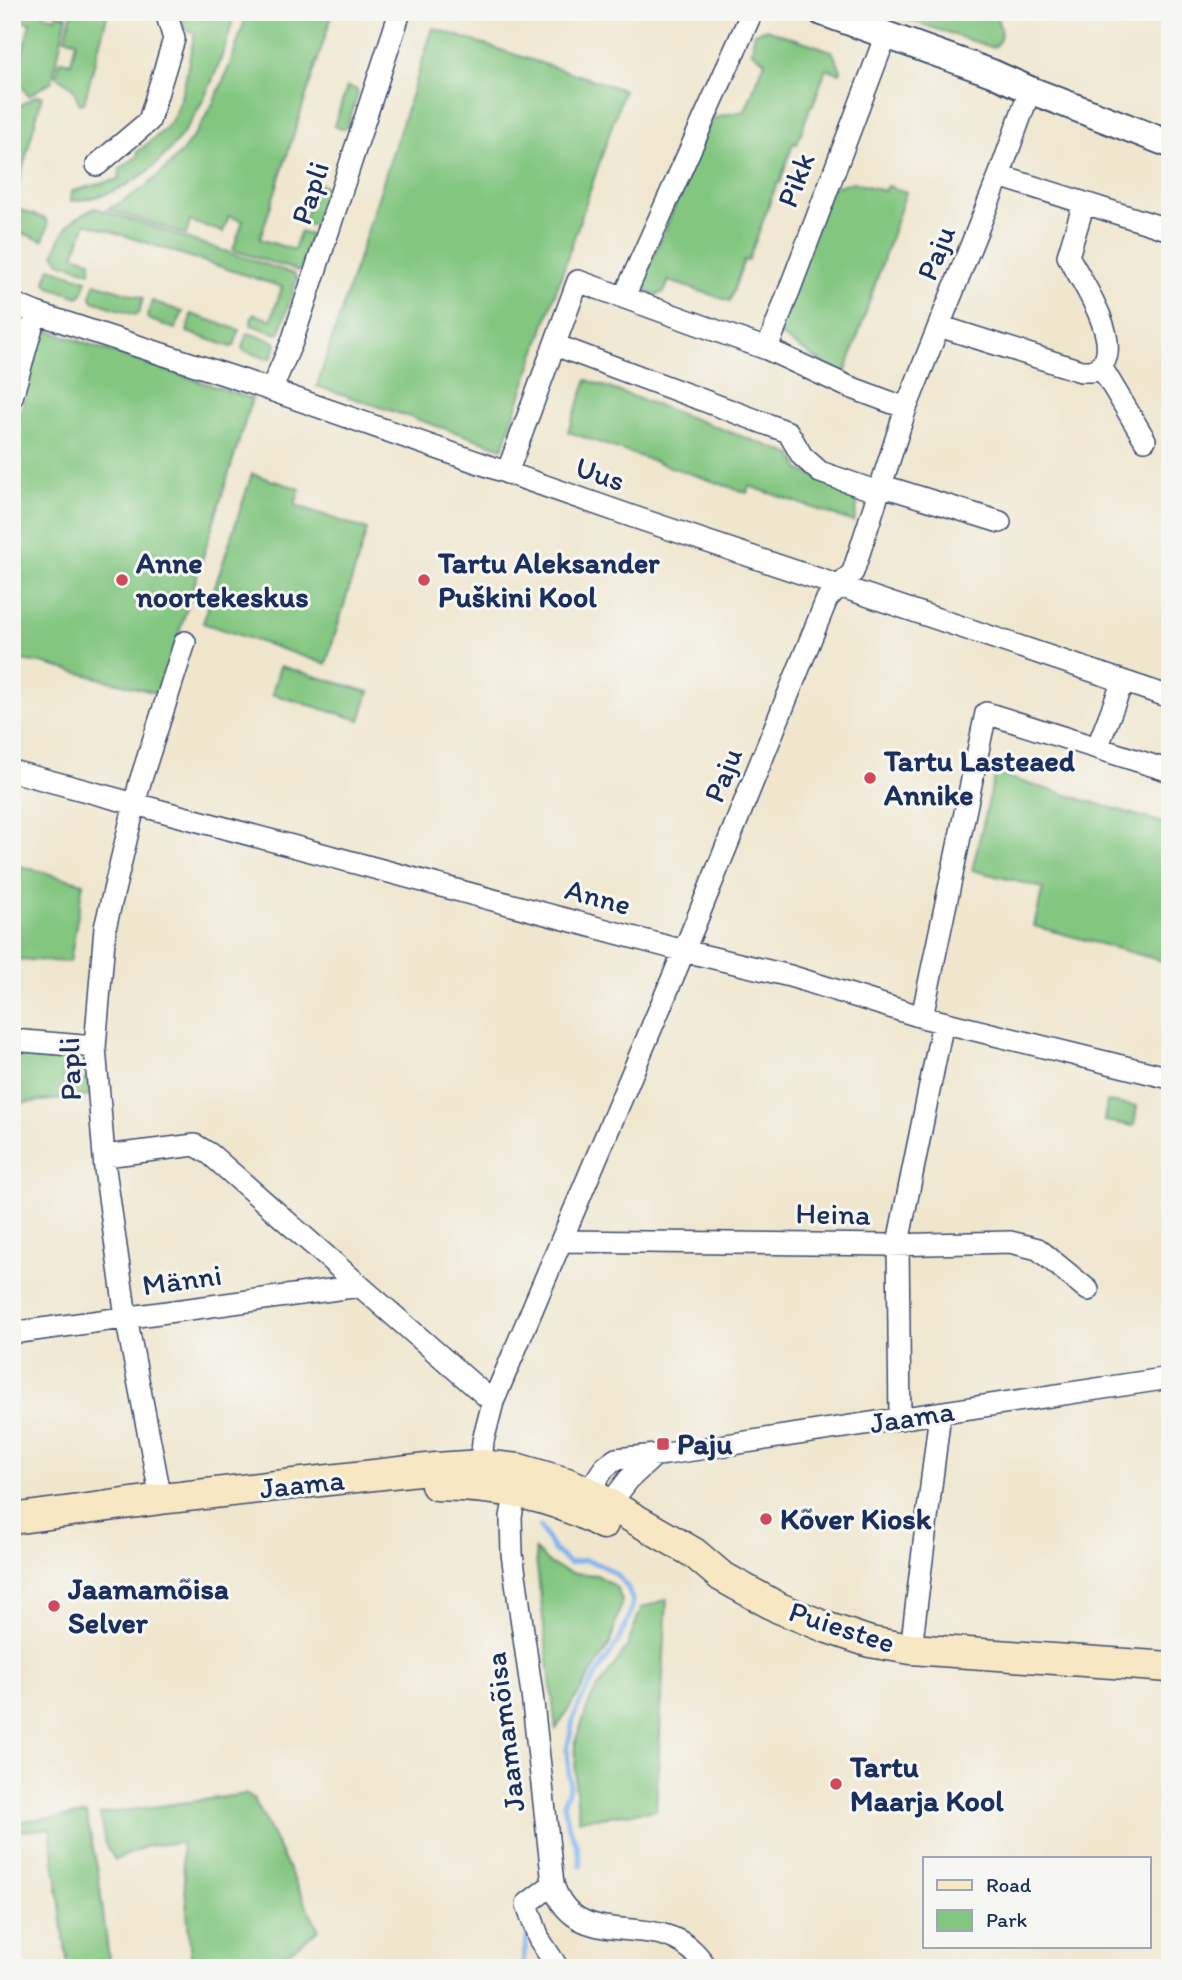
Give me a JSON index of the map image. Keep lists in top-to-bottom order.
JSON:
{
  "streets": {
    "main road": ["Jaama", "Puiestee"],
    "street": [
      "Pikk",
      "Papli",
      "Paju",
      "Uus",
      "Anne",
      "Heina",
      "Männi",
      "Jaamamõisa"
    ]
  },
  "crossings": [
    ["Papli", "Uus"],
    ["Papli", "Anne"],
    ["Papli", "Männi"],
    ["Papli", "Jaama"],
    ["Paju", "Uus"],
    ["Paju", "Anne"],
    ["Paju", "Heina"],
    ["Paju", "Jaama"],
    ["Jaama", "Puiestee"],
    ["Jaama", "Jaamamõisa"]
  ],
  "places": {
    "other": [
      "Anne noortekeskus",
      "Tartu Aleksander Puškini Kool",
      "Tartu Lasteaed Annike",
      "Kõver Kiosk",
      "Jaamamõisa Selver",
      "Tartu Maarja Kool"
    ],
    "transit": ["Paju"]
  },
  "legend": ["Road", "Park"]
}
